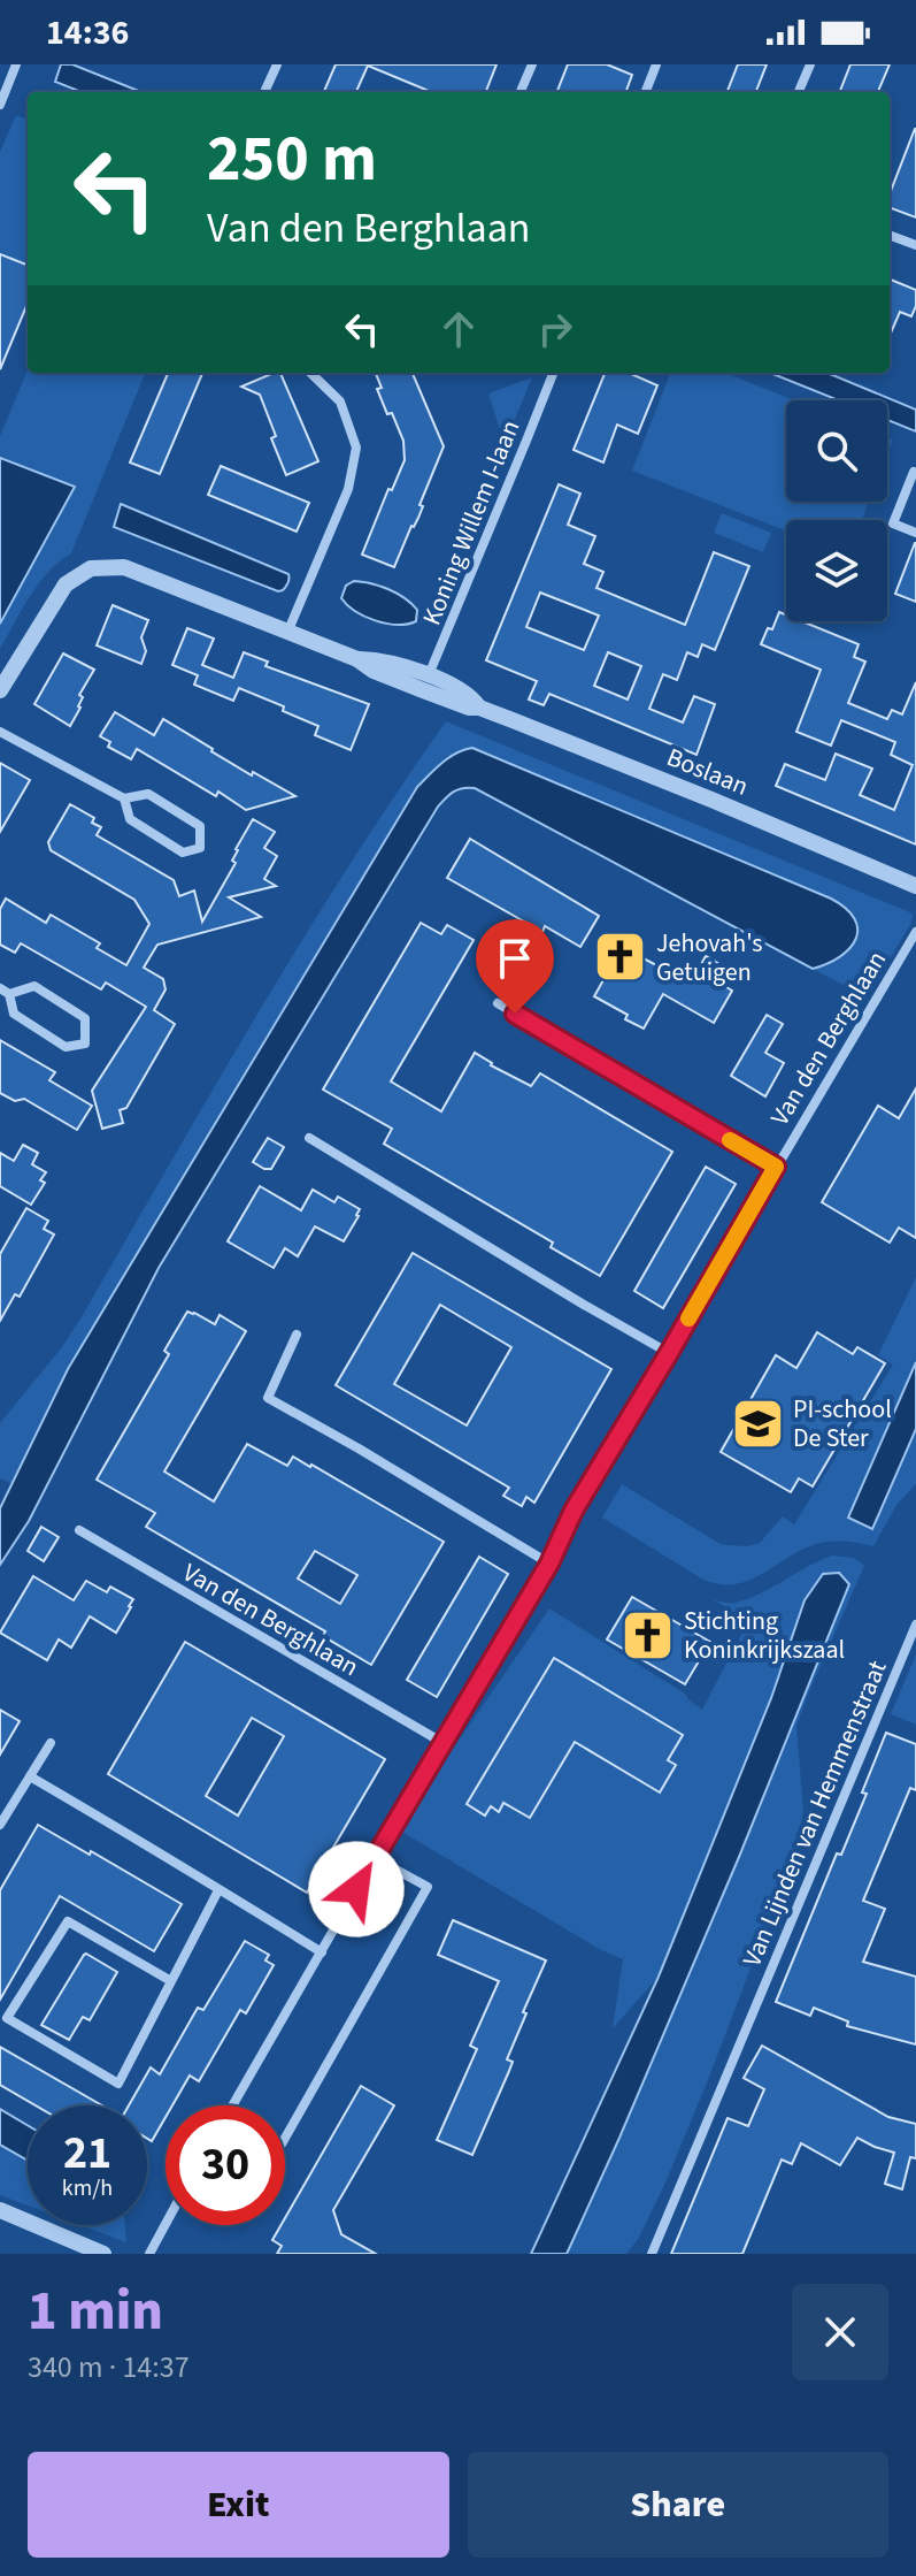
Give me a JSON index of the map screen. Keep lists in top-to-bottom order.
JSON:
{
  "streets": {
    "street": [
      "Koning Willem I-laan",
      "Boslaan",
      "Van den Berghlaan",
      "Van Lijnden van Hemmenstraat"
    ]
  },
  "crossings": [
    ["Koning Willem I-laan", "Boslaan"]
  ],
  "places": {
    "church": ["Jehovah's Getuigen", "Stichting Koninkrijkszaal"],
    "school or university": ["PI-school De Ster"]
  },
  "page": {
    "status": "14:36",
    "turn": ["250 m", "Van den Berghlaan"],
    "speed": "21 km/h",
    "limit": "30",
    "heading": ["1 min", "340 m · 14:37"],
    "buttons": ["Exit", "Share"]
  }
}
